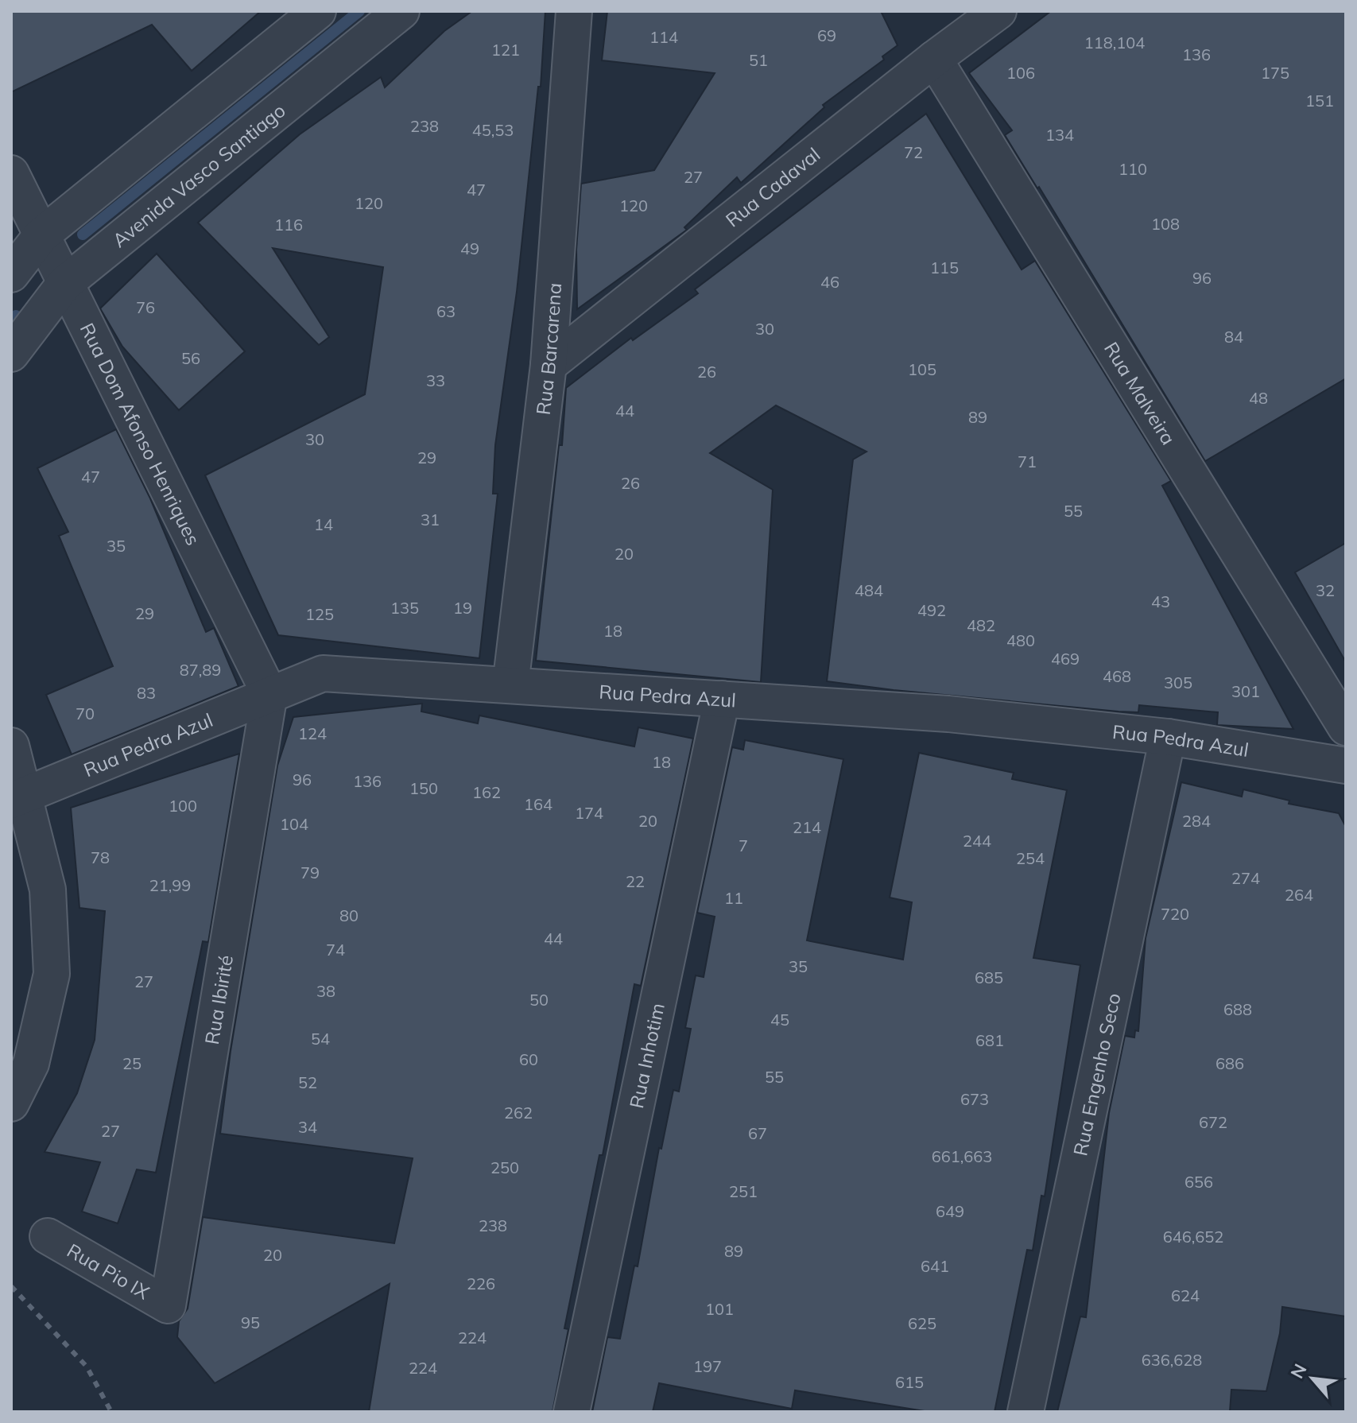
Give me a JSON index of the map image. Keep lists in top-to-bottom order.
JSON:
{
  "streets": {
    "street": [
      "Avenida Vasco Santiago",
      "Rua Cadaval",
      "Rua Barcarena",
      "Rua Malveira",
      "Rua Dom Afonso Henriques",
      "Rua Pedra Azul",
      "Rua Ibirité",
      "Rua Inhotim",
      "Rua Engenho Seco",
      "Rua Pio IX"
    ]
  },
  "crossings": [
    ["Avenida Vasco Santiago", "Rua Dom Afonso Henriques"],
    ["Rua Cadaval", "Rua Barcarena"],
    ["Rua Cadaval", "Rua Malveira"],
    ["Rua Barcarena", "Rua Pedra Azul"],
    ["Rua Dom Afonso Henriques", "Rua Pedra Azul"],
    ["Rua Dom Afonso Henriques", "Rua Ibirité"],
    ["Rua Pedra Azul", "Rua Ibirité"],
    ["Rua Pedra Azul", "Rua Inhotim"],
    ["Rua Pedra Azul", "Rua Engenho Seco"],
    ["Rua Ibirité", "Rua Pio IX"]
  ],
  "house_numbers": [
    "69",
    "114",
    "118,104",
    "121",
    "136",
    "51",
    "106",
    "175",
    "151",
    "238",
    "45,53",
    "134",
    "72",
    "110",
    "27",
    "47",
    "120",
    "120",
    "108",
    "116",
    "49",
    "115",
    "96",
    "46",
    "76",
    "63",
    "30",
    "84",
    "56",
    "105",
    "26",
    "33",
    "48",
    "44",
    "89",
    "30",
    "29",
    "71",
    "47",
    "26",
    "55",
    "31",
    "14",
    "35",
    "20",
    "484",
    "32",
    "43",
    "135",
    "19",
    "492",
    "29",
    "125",
    "482",
    "18",
    "480",
    "469",
    "87,89",
    "468",
    "305",
    "301",
    "83",
    "70",
    "124",
    "18",
    "96",
    "136",
    "150",
    "162",
    "164",
    "100",
    "174",
    "20",
    "284",
    "104",
    "214",
    "244",
    "7",
    "78",
    "254",
    "79",
    "274",
    "22",
    "21,99",
    "264",
    "11",
    "720",
    "80",
    "44",
    "74",
    "35",
    "685",
    "27",
    "38",
    "50",
    "688",
    "45",
    "54",
    "681",
    "60",
    "25",
    "686",
    "55",
    "52",
    "673",
    "262",
    "672",
    "34",
    "27",
    "67",
    "661,663",
    "250",
    "656",
    "251",
    "649",
    "238",
    "646,652",
    "89",
    "20",
    "641",
    "226",
    "624",
    "101",
    "95",
    "625",
    "224",
    "636,628",
    "197",
    "224",
    "615"
  ],
  "north": "top left"
}
